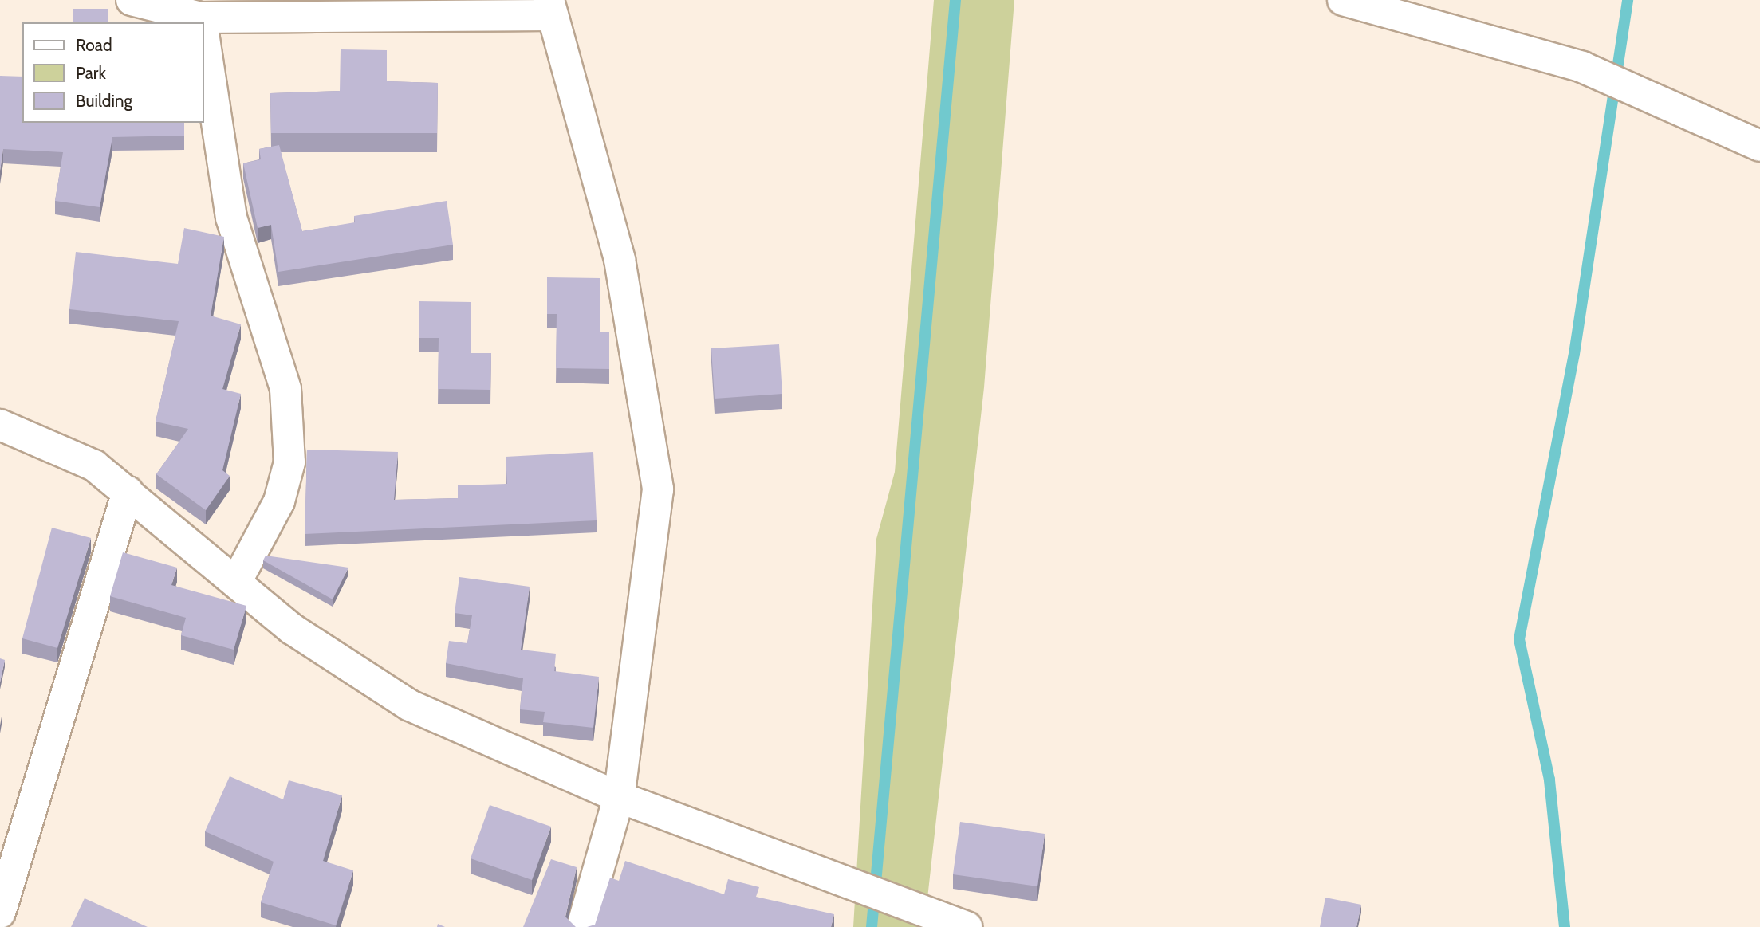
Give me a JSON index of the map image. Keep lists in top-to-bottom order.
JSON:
{
  "legend": ["Road", "Park", "Building"]
}
